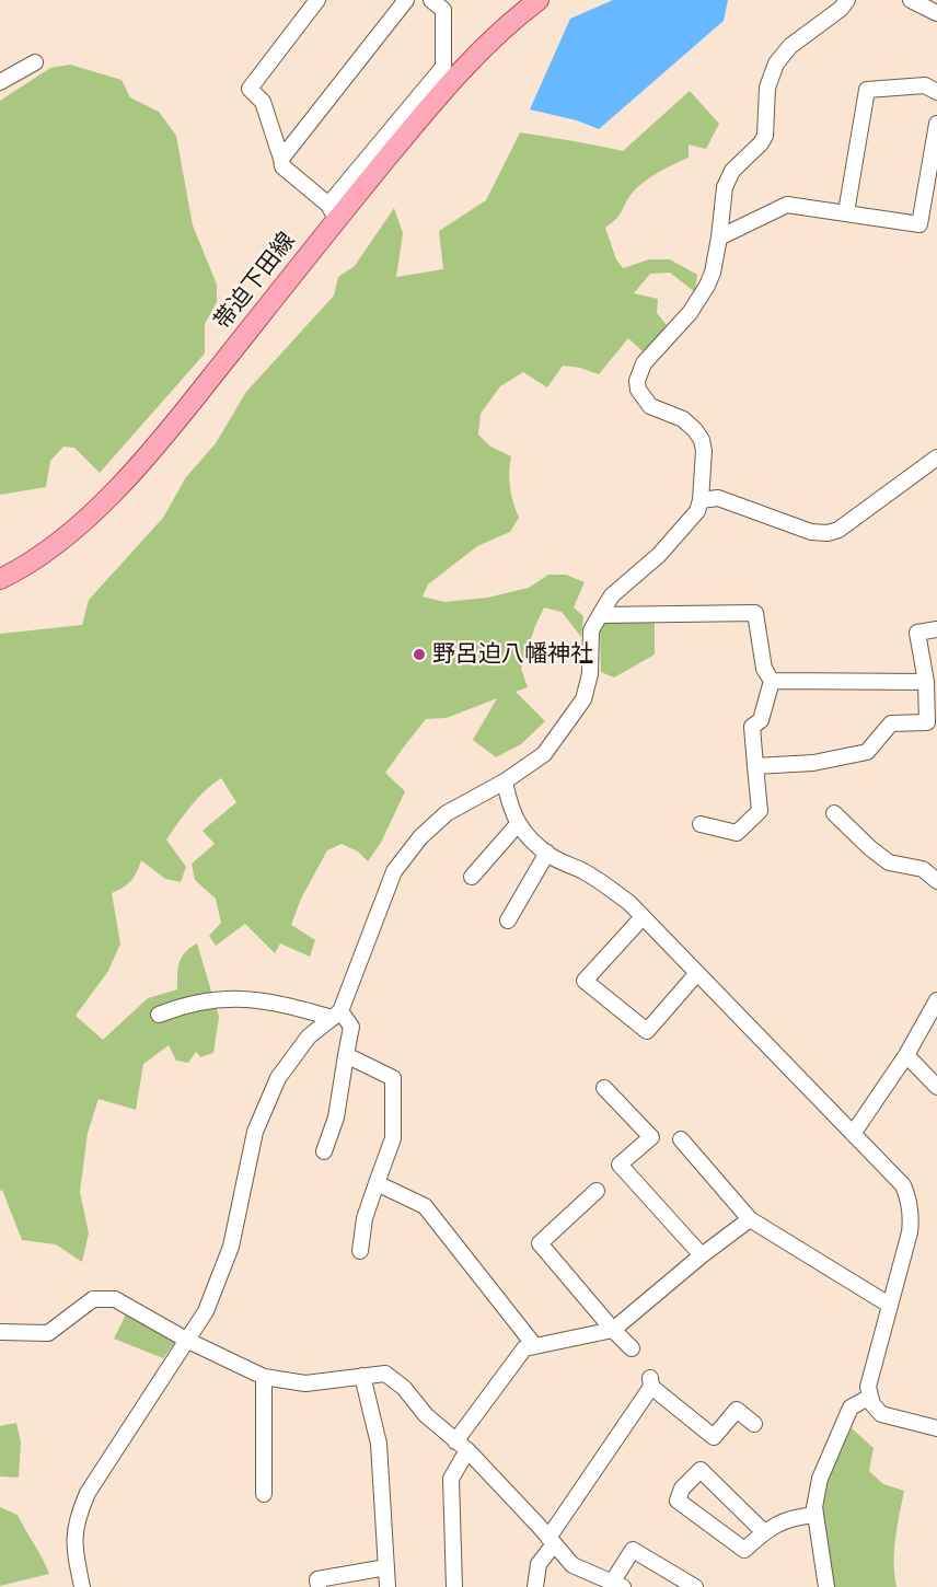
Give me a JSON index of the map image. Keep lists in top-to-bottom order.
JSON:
{
  "streets": {
    "main road": ["帯迫下田線"]
  },
  "places": ["野呂迫八幡神社"]
}
